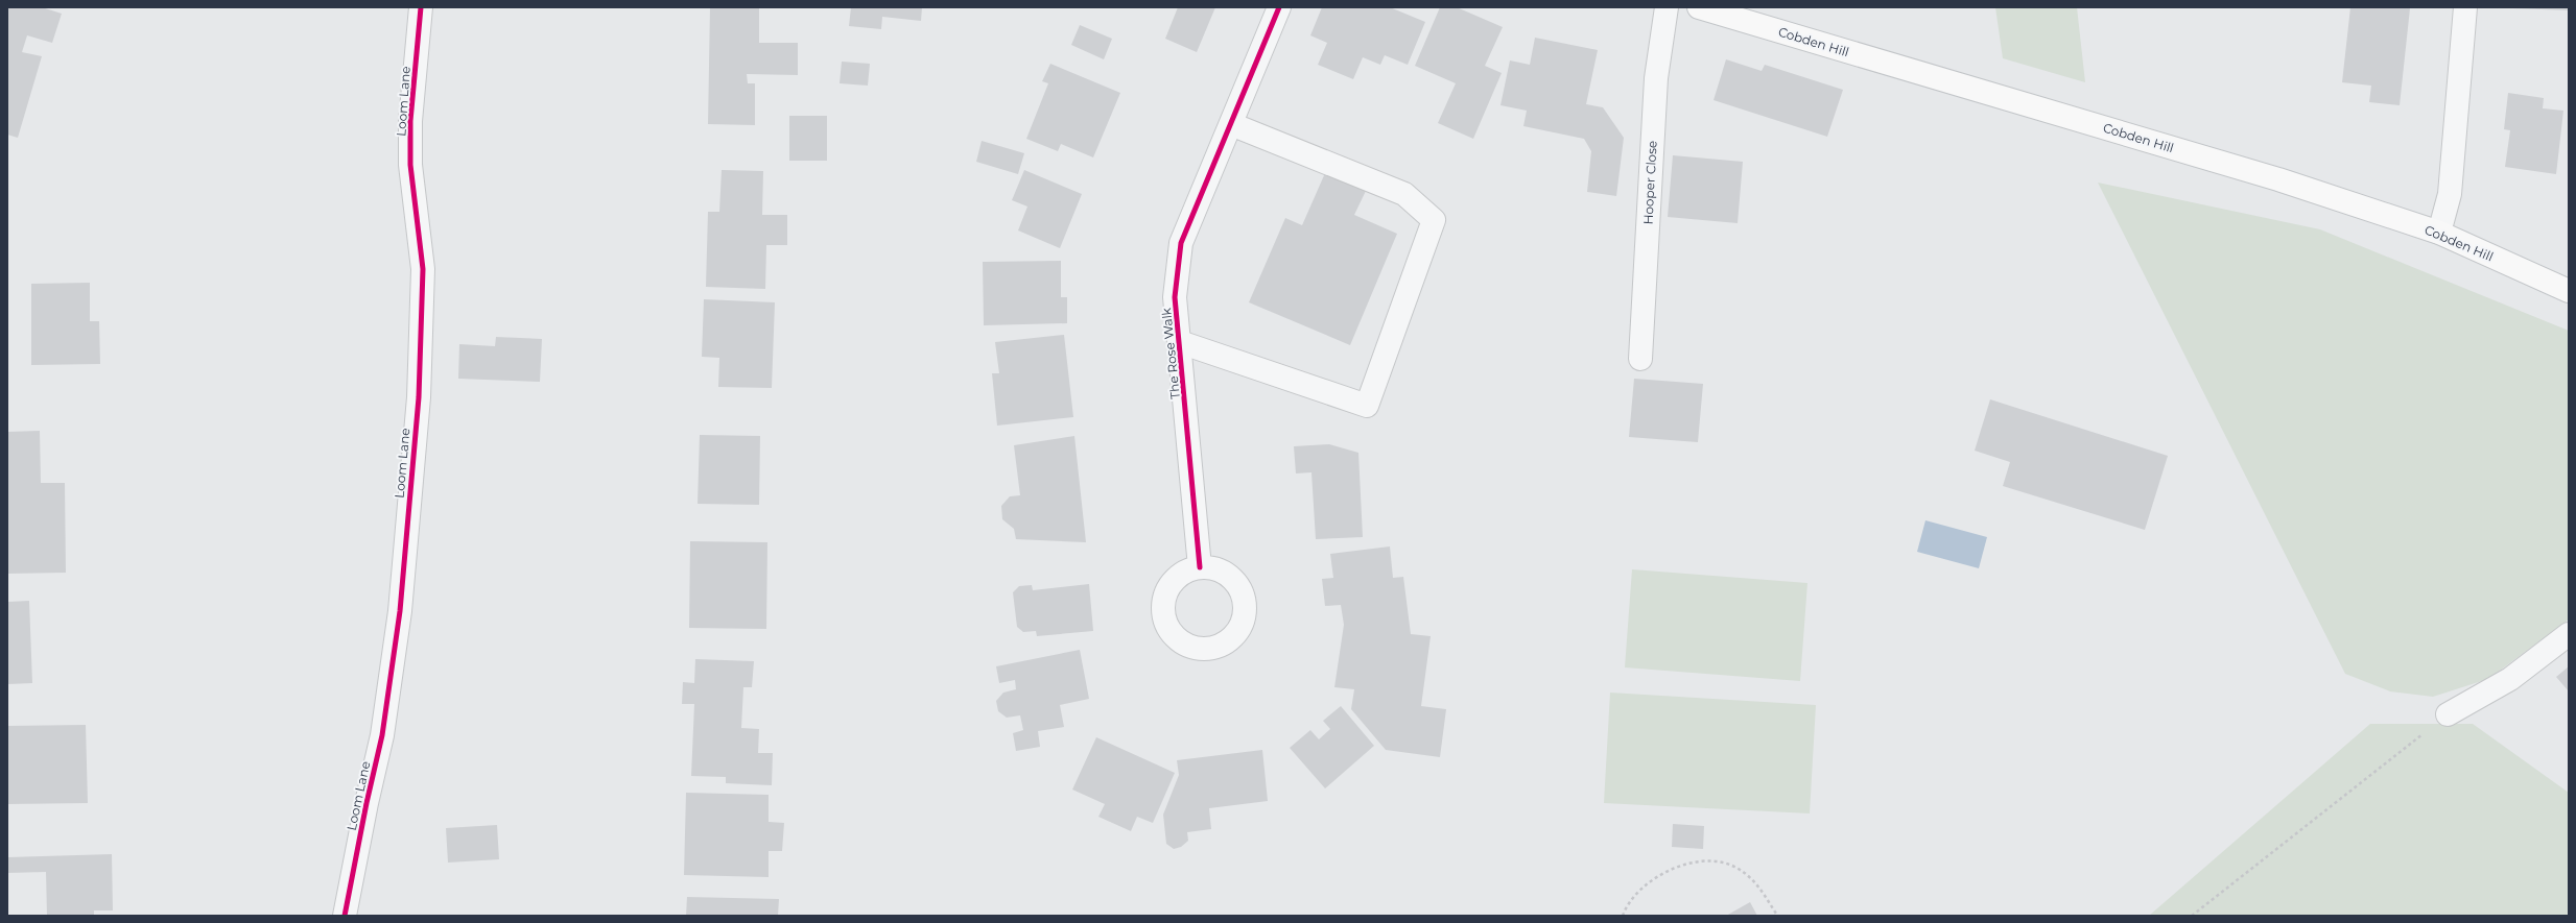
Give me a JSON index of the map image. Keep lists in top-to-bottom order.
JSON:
{
  "streets": {
    "main road": ["Cobden Hill"],
    "street": ["Loom Lane", "Hooper Close", "The Rose Walk"]
  }
}
